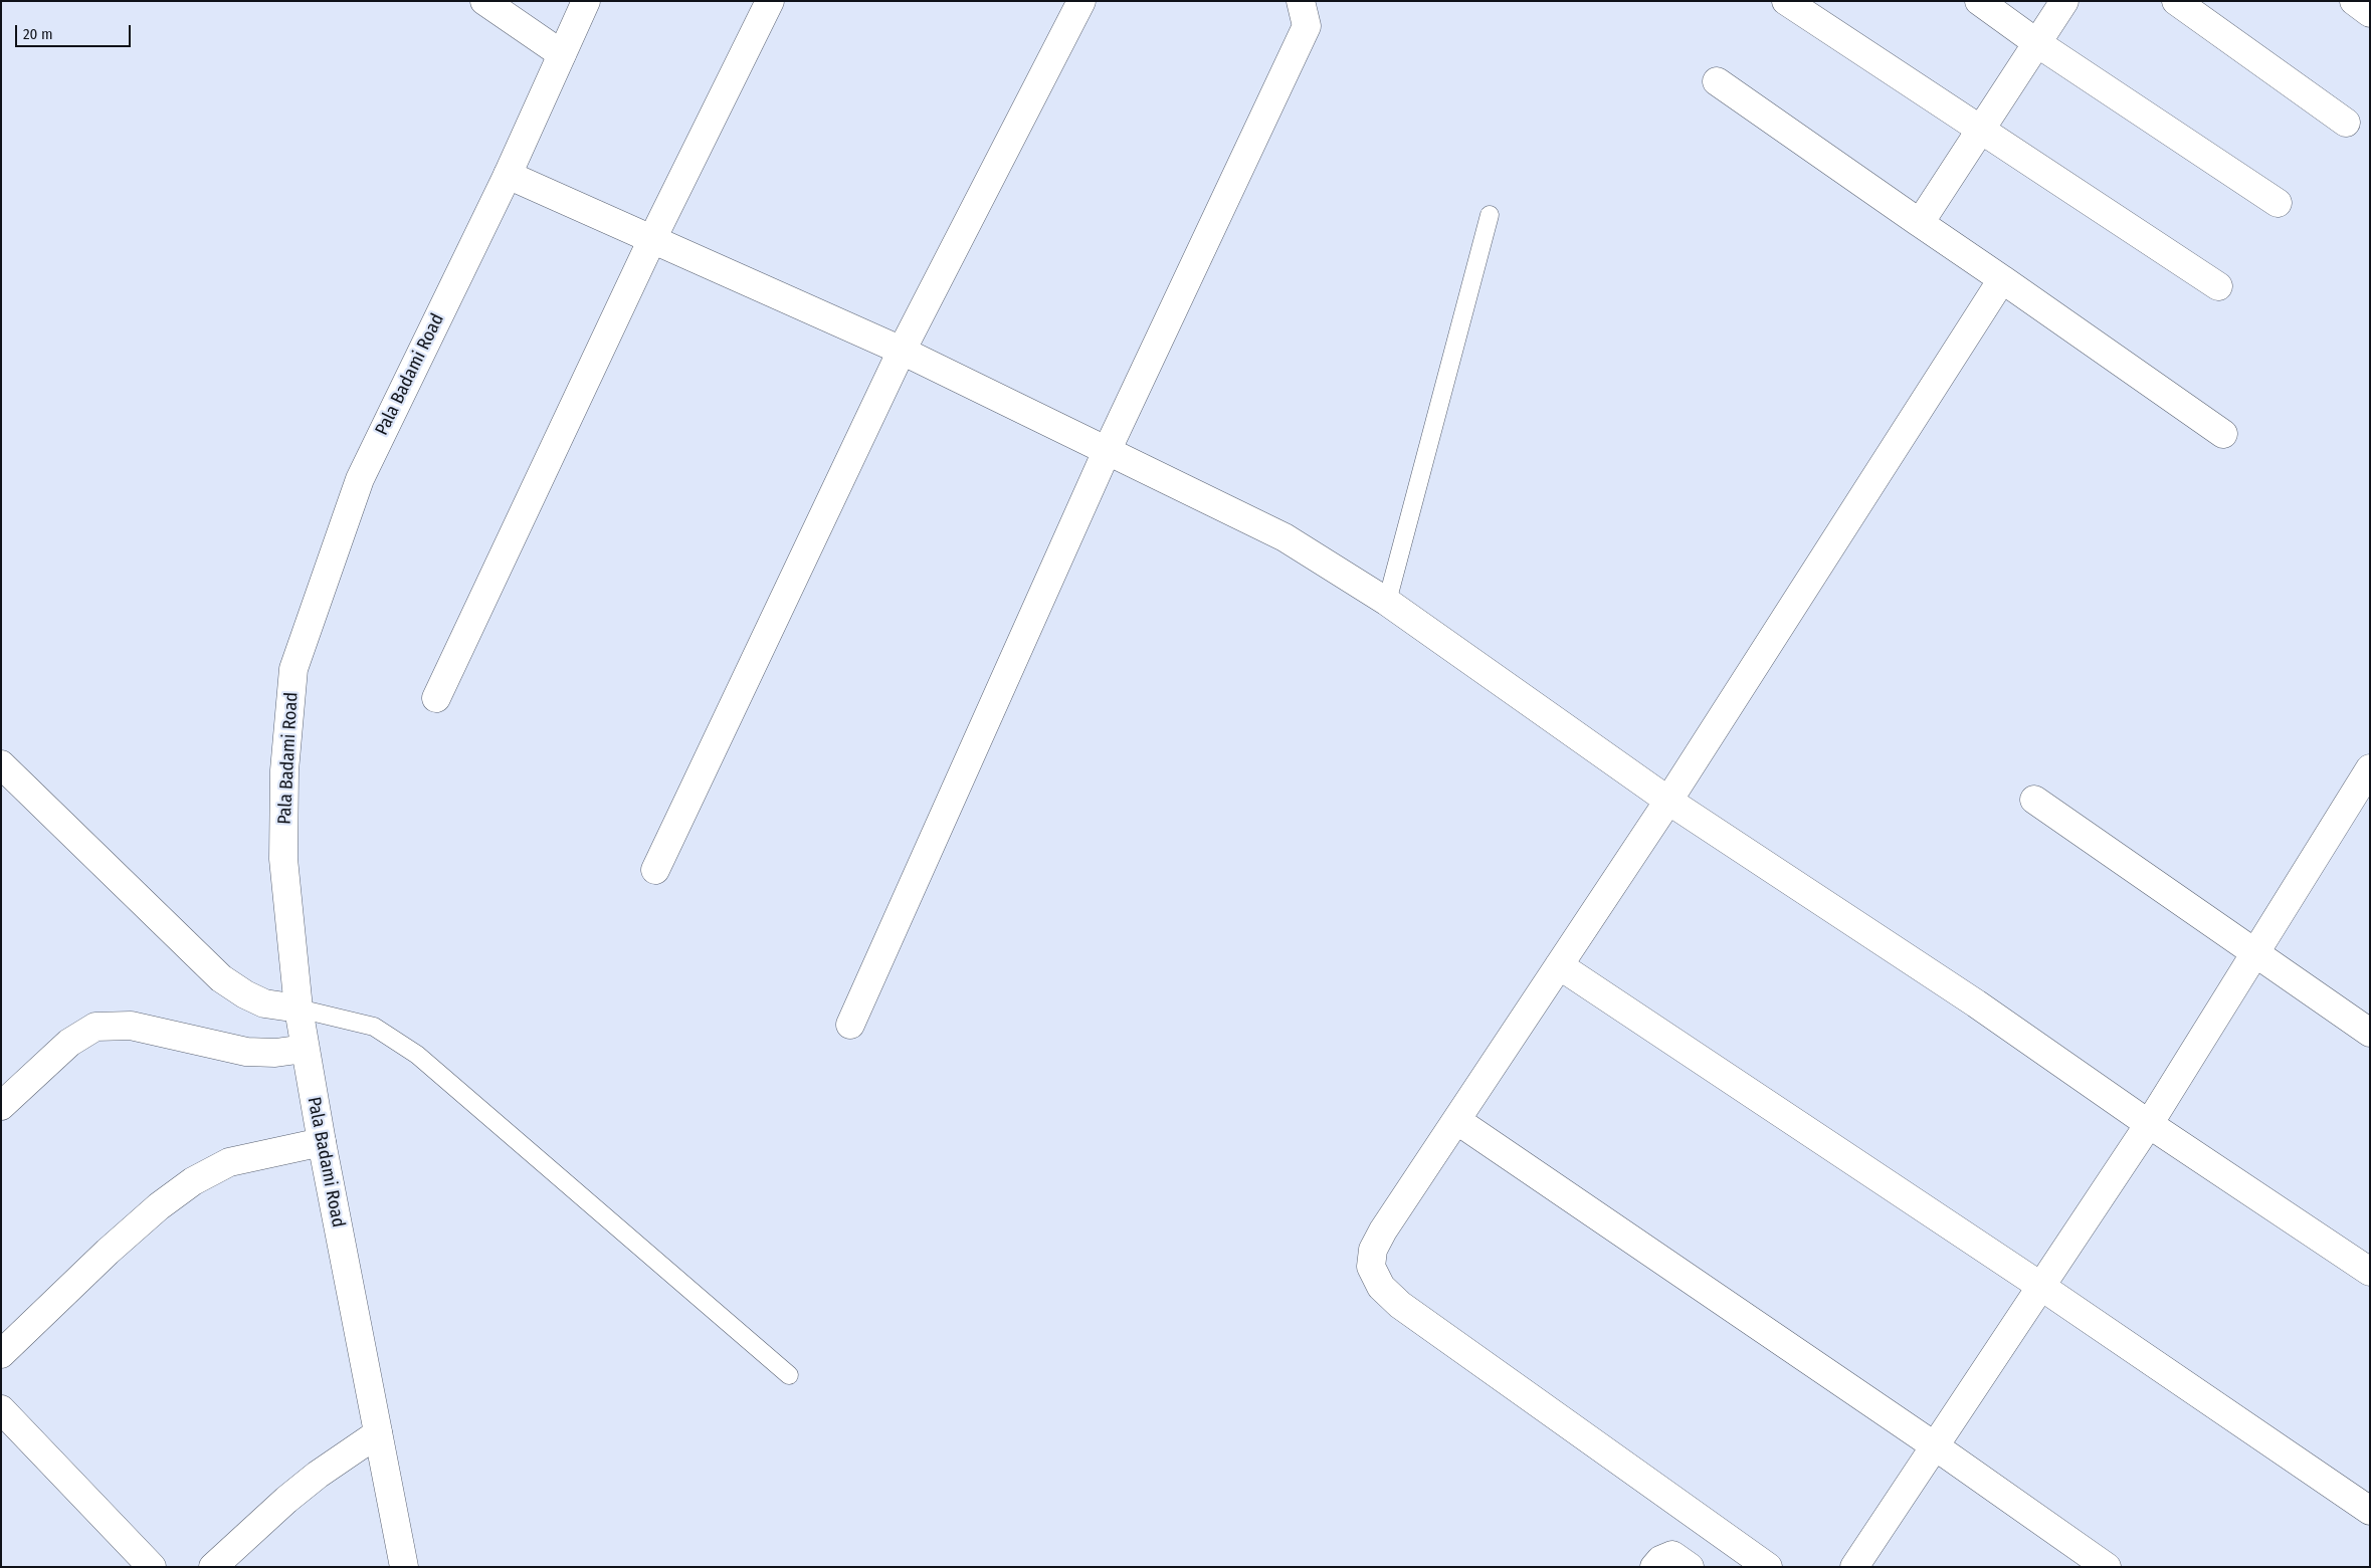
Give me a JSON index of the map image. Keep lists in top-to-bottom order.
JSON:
{
  "streets": {
    "street": ["Pala Badami Road"]
  },
  "scale_bar": "20 m"
}
